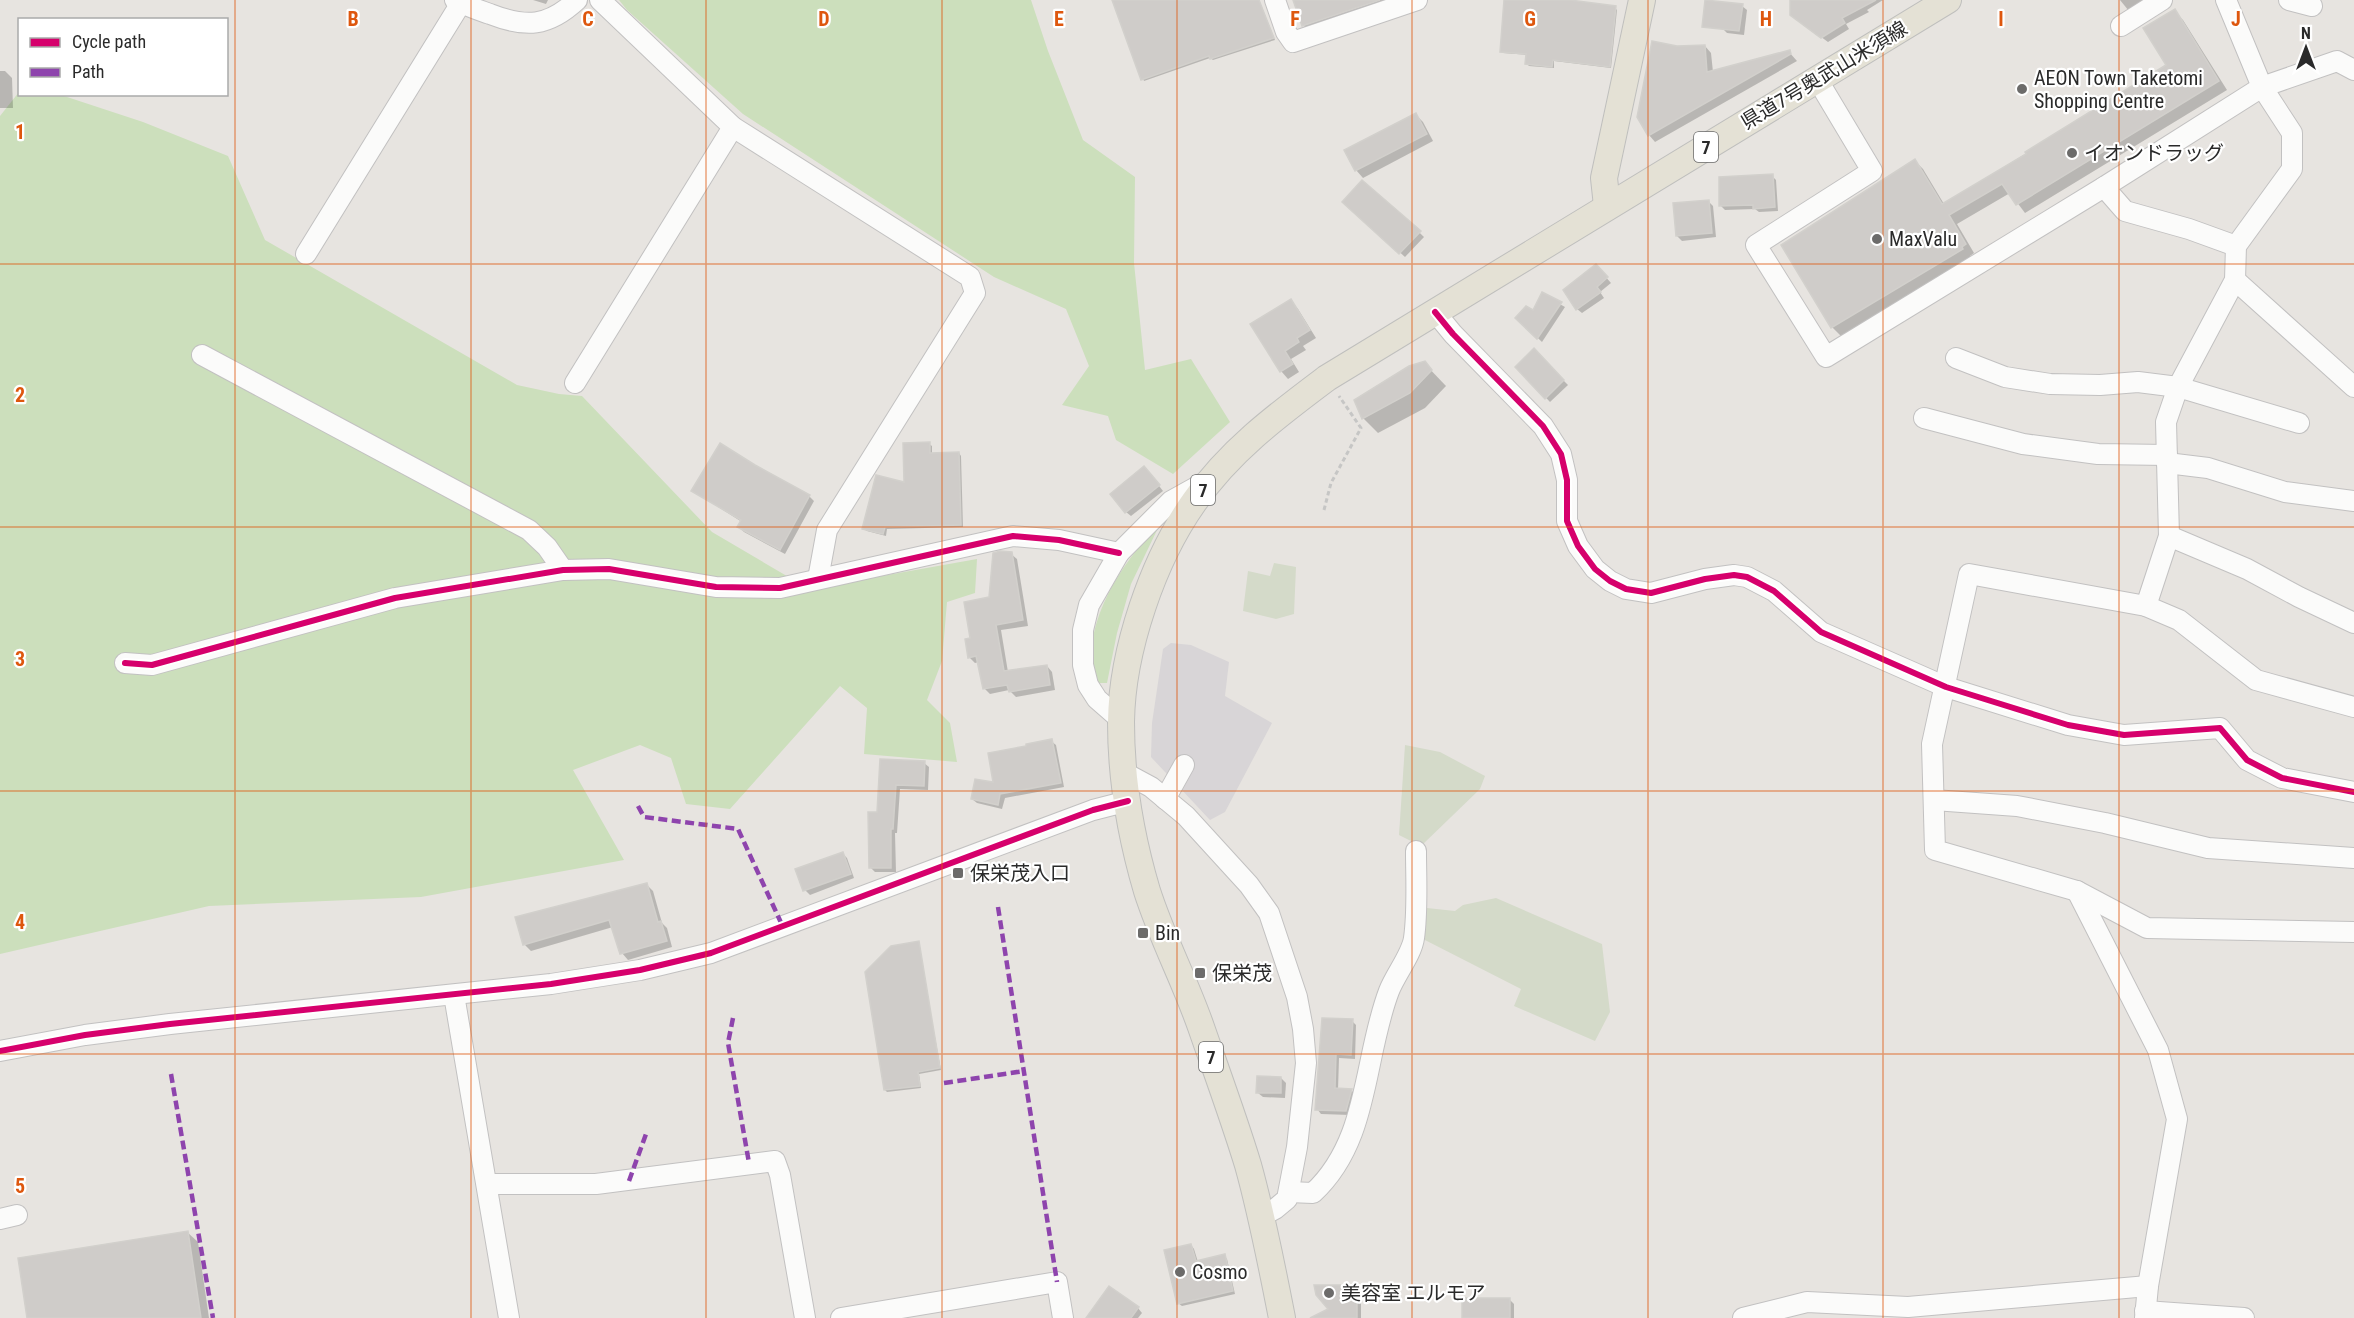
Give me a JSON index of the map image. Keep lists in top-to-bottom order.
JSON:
{
  "streets": {
    "main road": ["県道7号奥武山米須線", "7"]
  },
  "places": {
    "other": [
      "AEON Town Taketomi Shopping Centre",
      "イオンドラッグ",
      "MaxValu",
      "Cosmo",
      "美容室 エルモア"
    ],
    "transit": ["保栄茂入口", "Bin", "保栄茂"]
  },
  "legend": ["Cycle path", "Path"],
  "north": "top",
  "grid": {
    "columns": [
      "B",
      "C",
      "D",
      "E",
      "F",
      "G",
      "H",
      "I",
      "J"
    ],
    "rows": [
      "1",
      "2",
      "3",
      "4",
      "5"
    ]
  }
}
